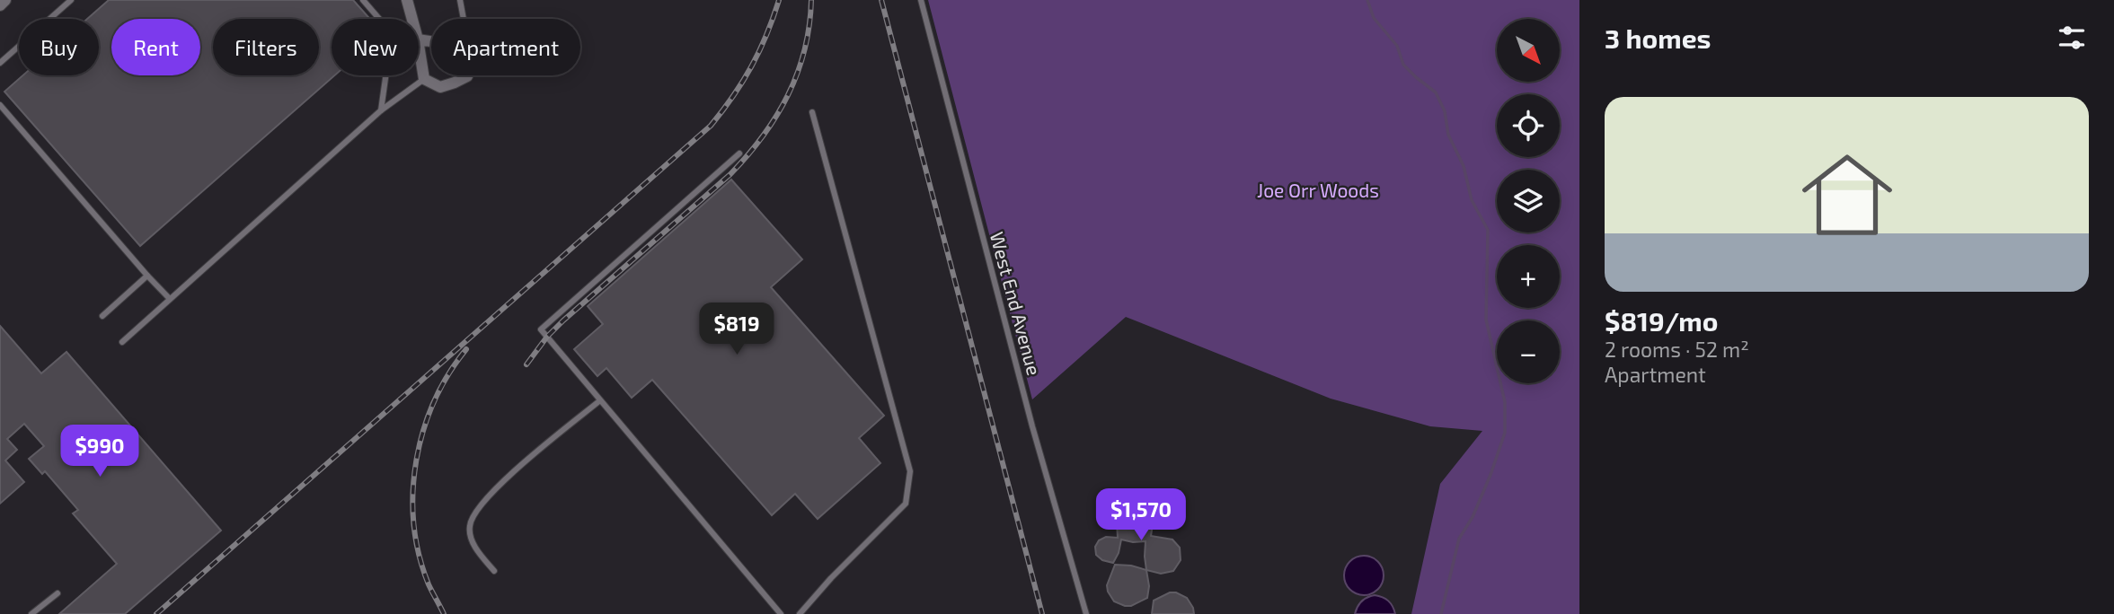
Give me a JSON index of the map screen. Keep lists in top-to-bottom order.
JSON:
{
  "streets": {
    "lane": ["West End Avenue"]
  },
  "parks": ["Joe Orr Woods"],
  "north": "bottom right",
  "page": {
    "heading": "3 homes",
    "map_buttons": ["+", "−"],
    "chip": [
      "Buy",
      "Rent",
      "Filters",
      "New",
      "Apartment"
    ],
    "list": [
      {
        "name": "$819/mo",
        "note": "2 rooms · 52 m² · Apartment"
      }
    ],
    "price": ["$819", "$990", "$1,570"]
  }
}
